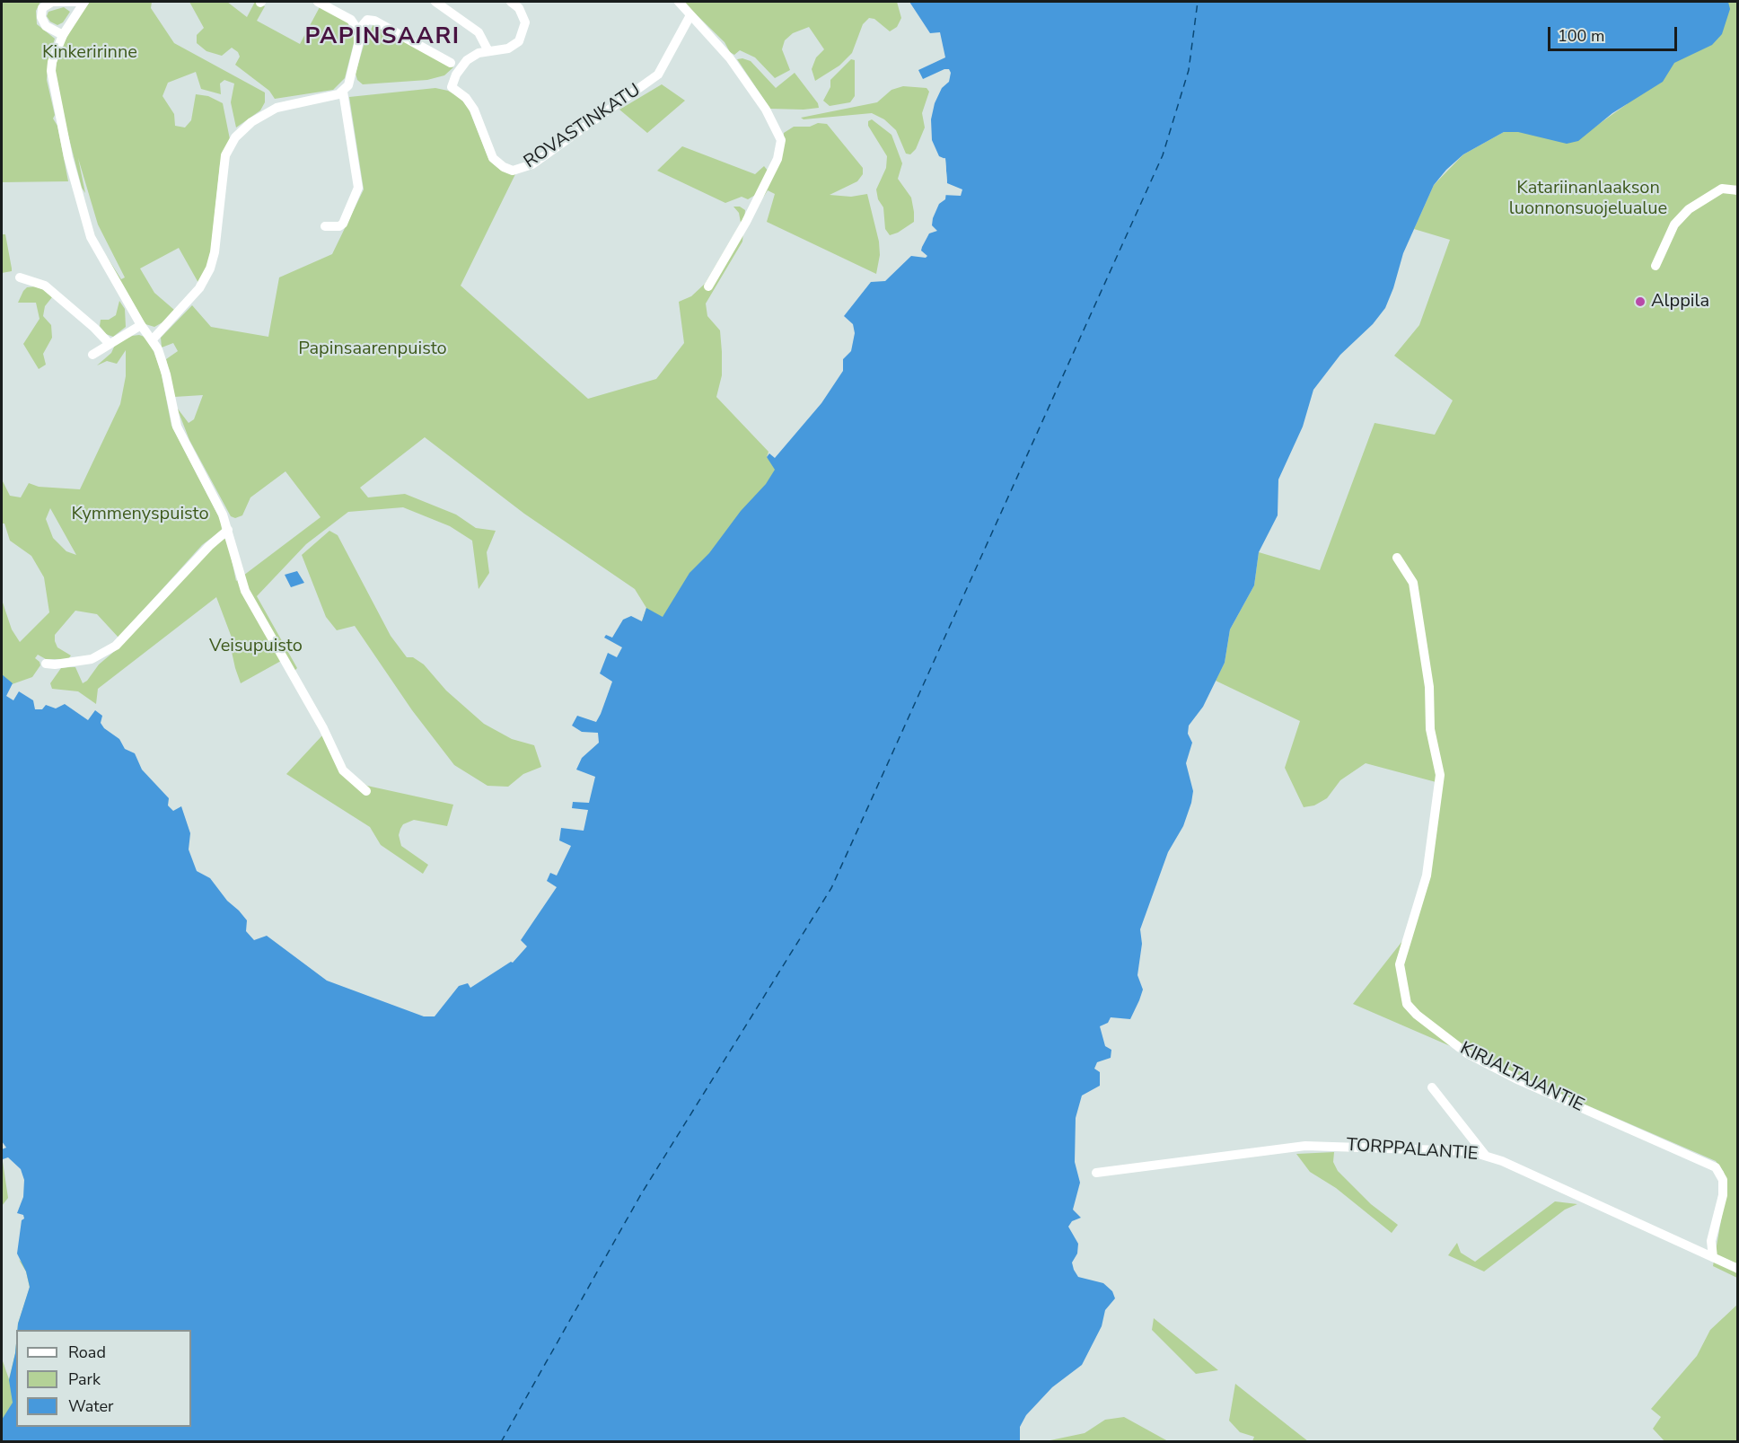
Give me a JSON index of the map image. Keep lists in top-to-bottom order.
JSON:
{
  "streets": {
    "street": ["ROVASTINKATU", "KIRJALTAJANTIE", "TORPPALANTIE"]
  },
  "crossings": [
    ["KIRJALTAJANTIE", "TORPPALANTIE"]
  ],
  "districts": ["PAPINSAARI"],
  "parks": [
    "Kinkeririnne",
    "Katariinanlaakson luonnonsuojelualue",
    "Papinsaarenpuisto",
    "Kymmenyspuisto",
    "Veisupuisto"
  ],
  "places": ["Alppila"],
  "legend": ["Road", "Park", "Water"],
  "scale_bar": "100 m"
}
